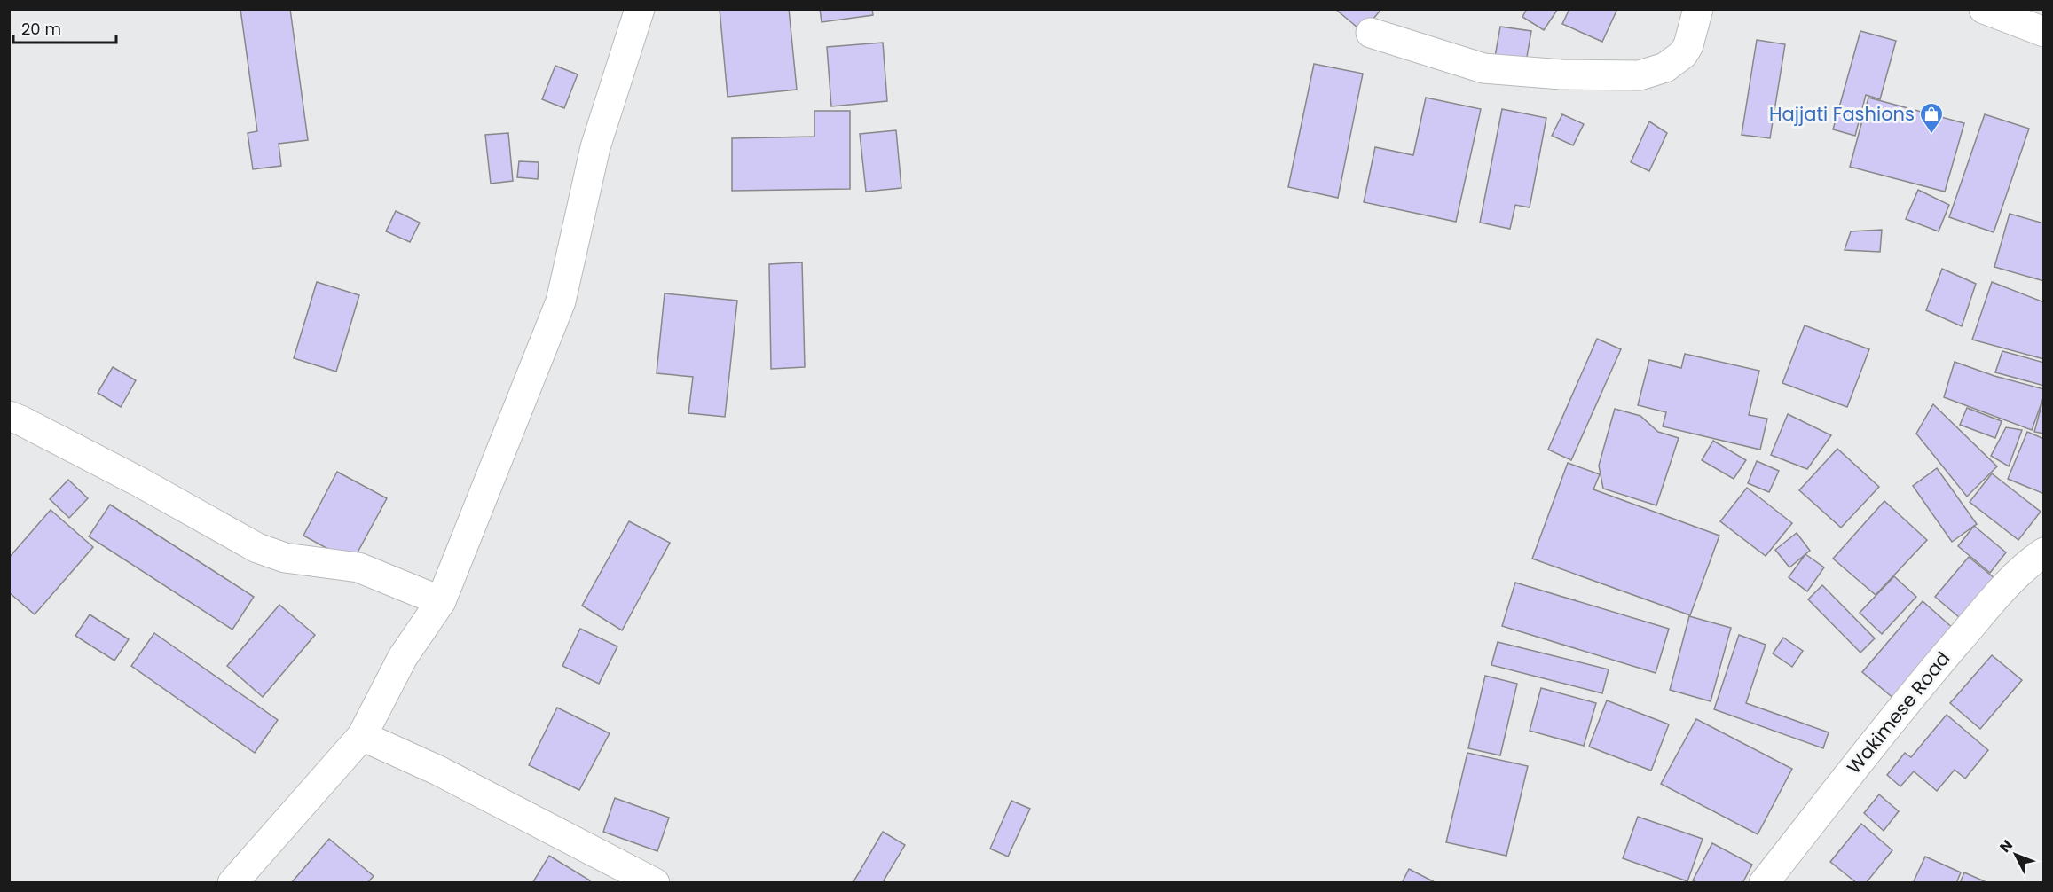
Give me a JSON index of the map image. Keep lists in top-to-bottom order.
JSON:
{
  "streets": {
    "street": ["Wakimese Road"]
  },
  "places": {
    "shop": ["Hajjati Fashions"]
  },
  "scale_bar": "20 m",
  "north": "top left"
}
